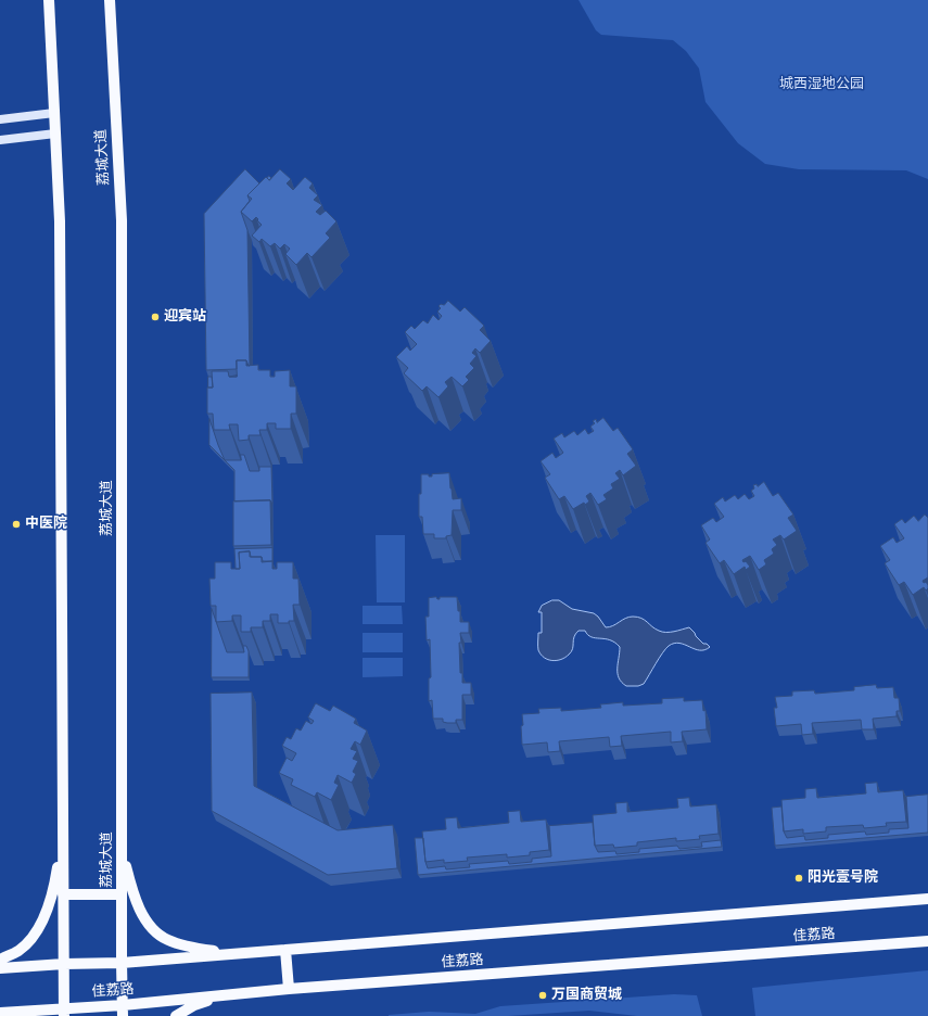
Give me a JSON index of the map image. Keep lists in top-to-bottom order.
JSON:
{
  "streets": {
    "main road": ["荔城大道", "佳荔路"]
  },
  "crossings": [
    ["荔城大道", "佳荔路"]
  ],
  "parks": ["城西湿地公园"],
  "places": [
    "迎宾站",
    "中医院",
    "阳光壹号院",
    "万国商贸城"
  ]
}
